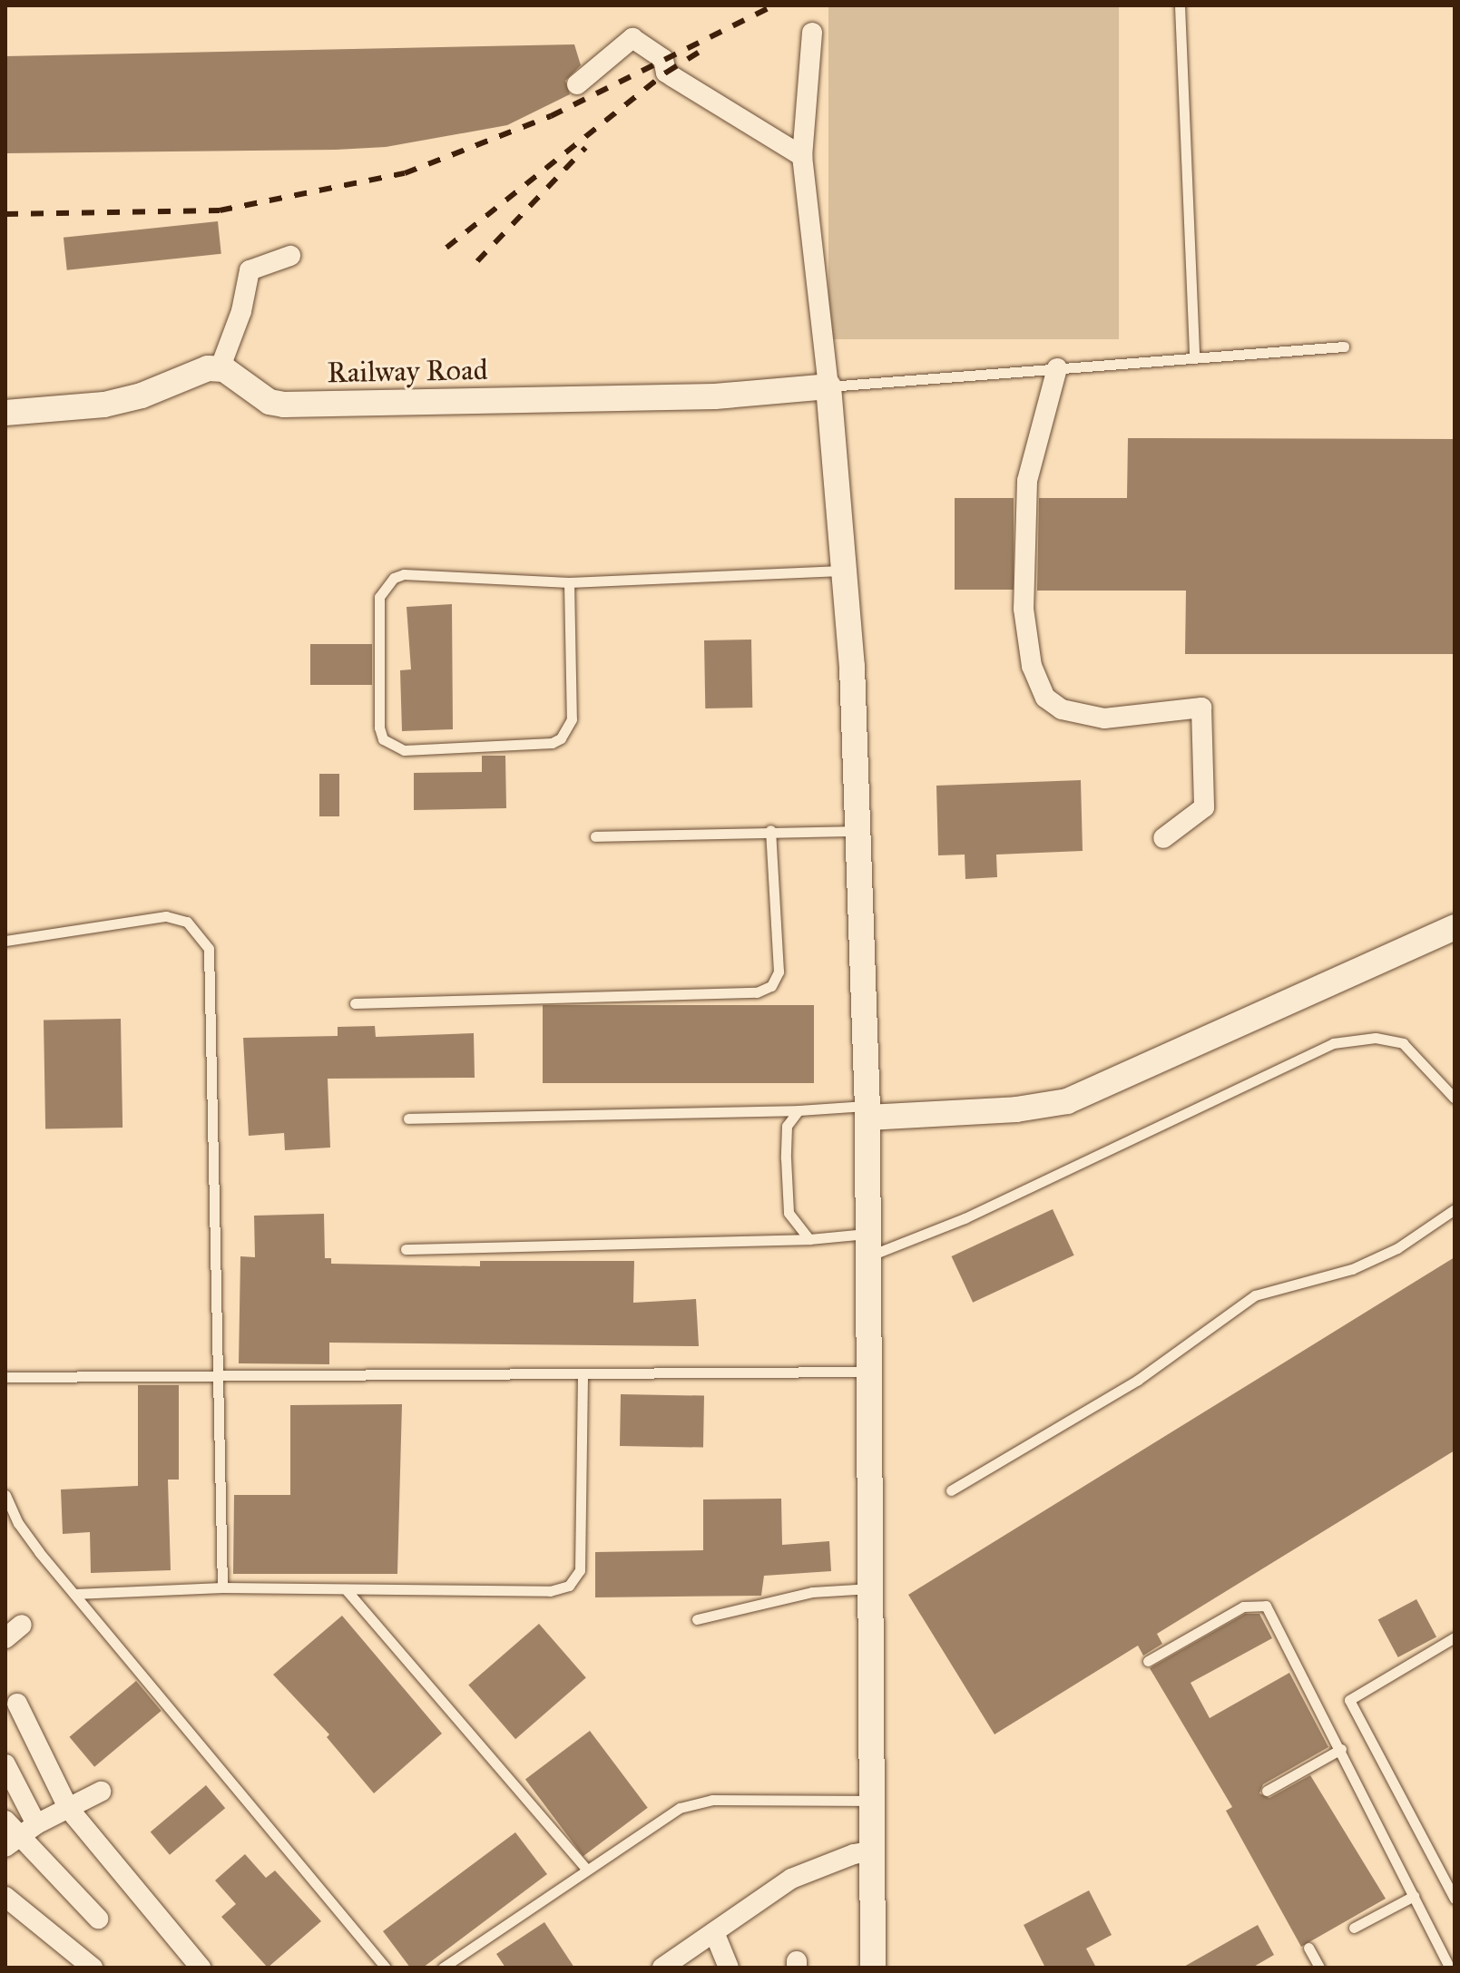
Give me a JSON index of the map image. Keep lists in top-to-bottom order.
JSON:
{
  "streets": {
    "street": ["Railway Road"]
  }
}
